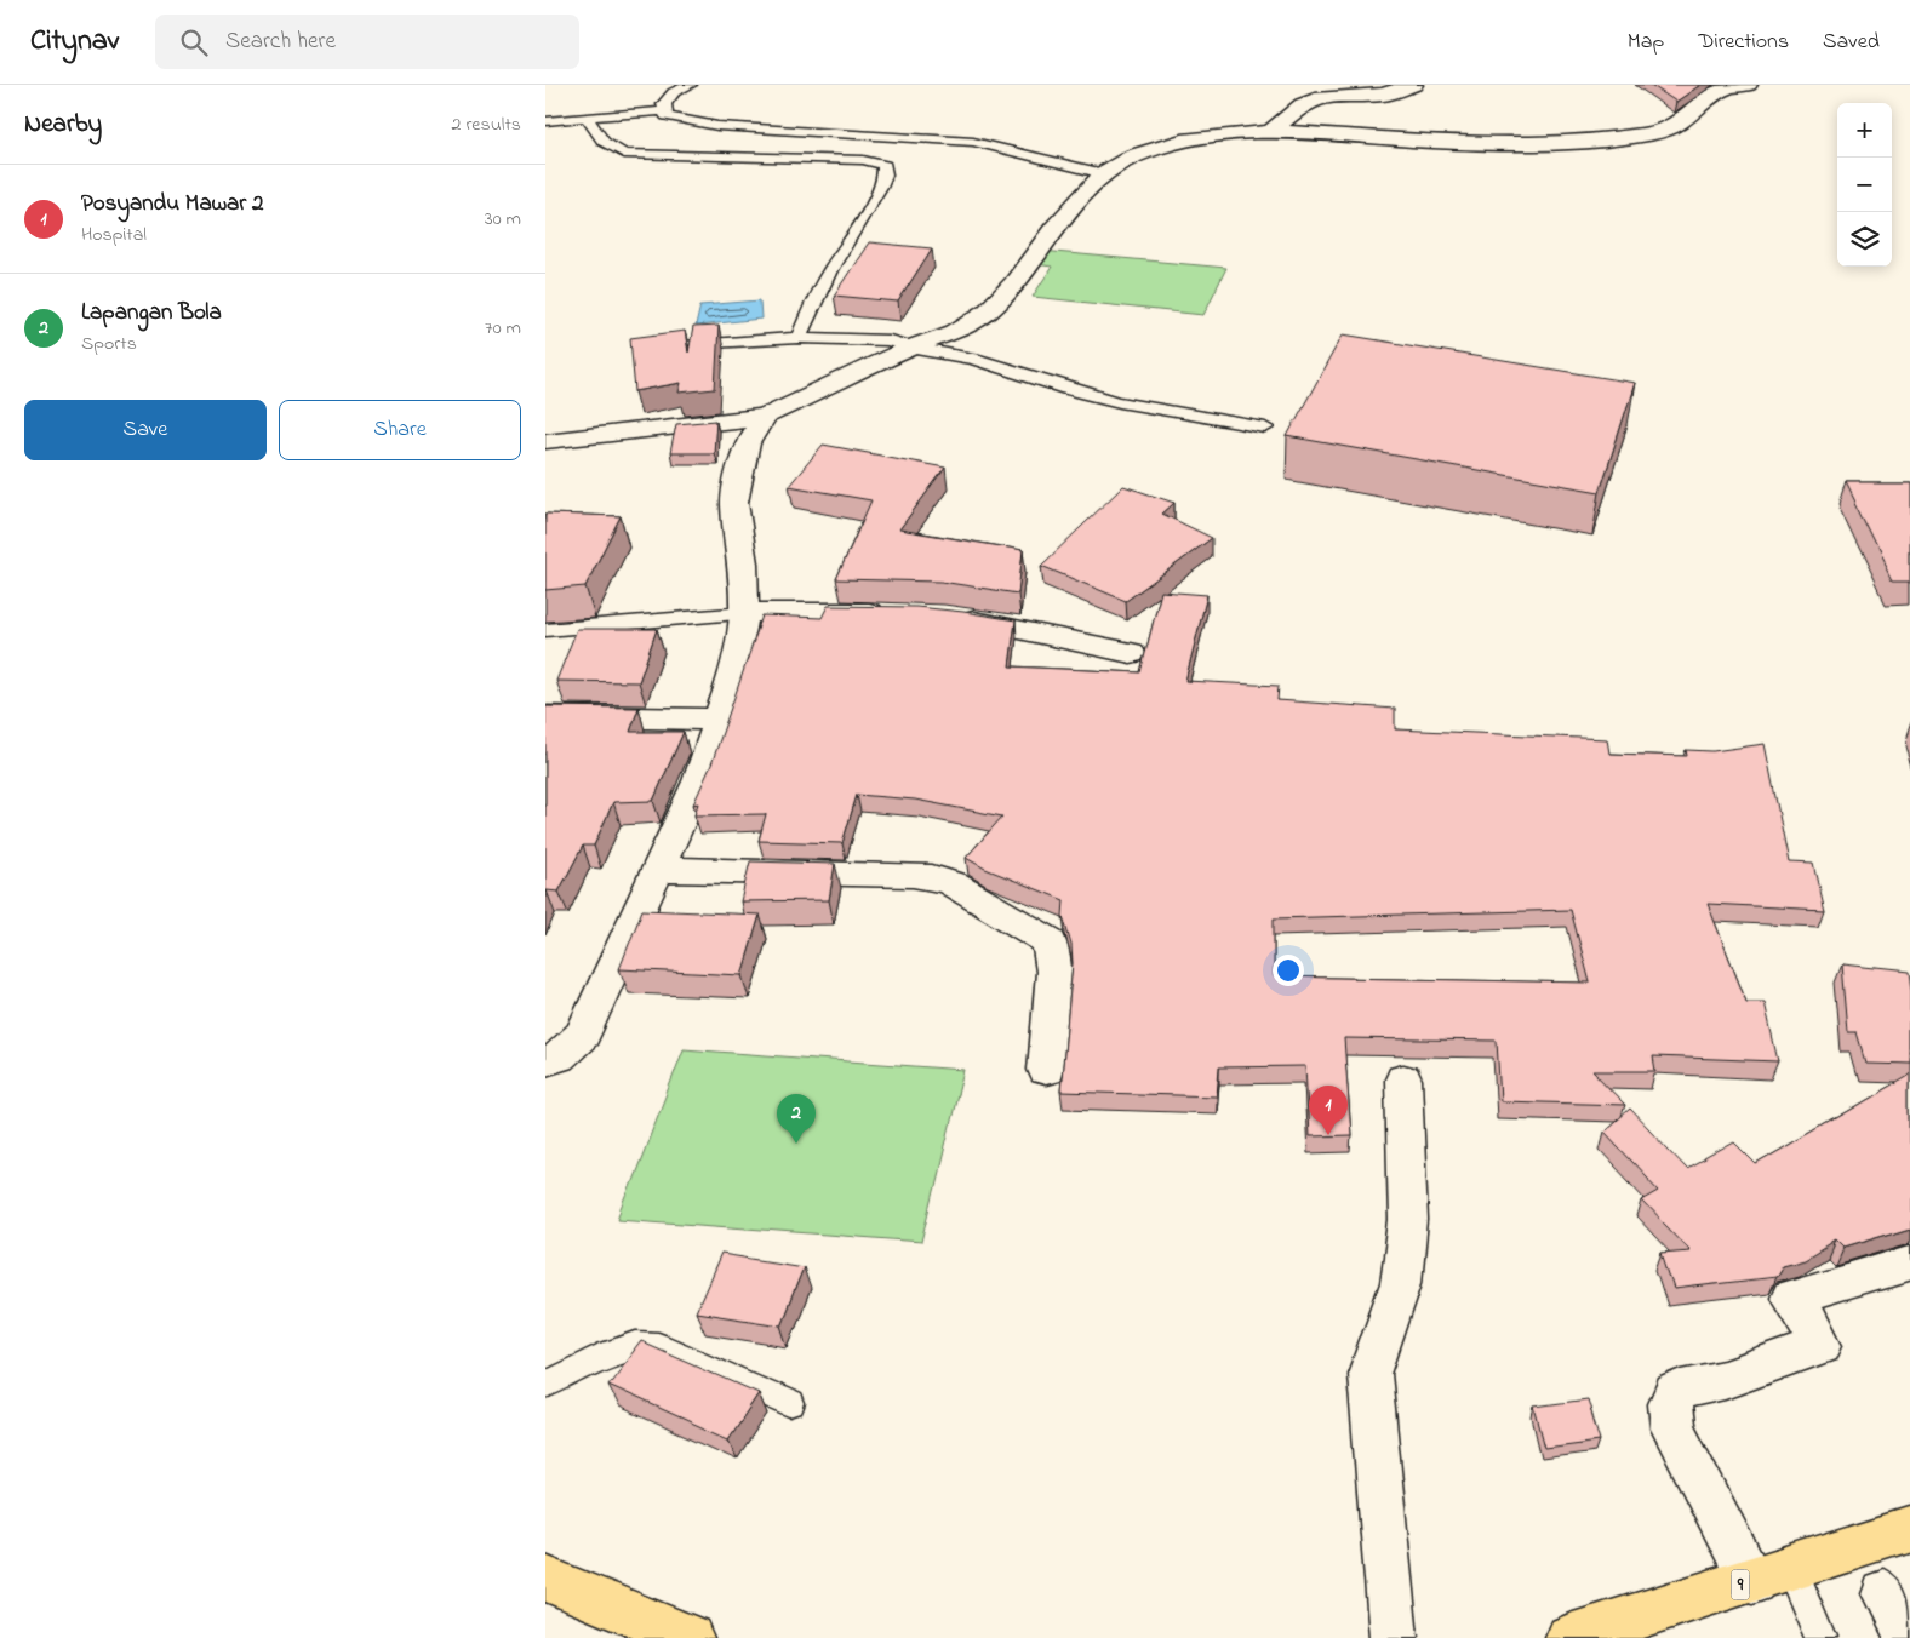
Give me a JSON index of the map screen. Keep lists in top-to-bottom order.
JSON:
{
  "streets": {
    "highway": ["9"]
  },
  "page": {
    "header": "Citynav",
    "search": "Search here",
    "nav": ["Map", "Directions", "Saved"],
    "heading": ["Nearby", "2 results"],
    "map_buttons": ["+", "−"],
    "list": [
      {
        "mark": "1",
        "name": "Posyandu Mawar 2",
        "note": "Hospital",
        "value": "30 m"
      },
      {
        "mark": "2",
        "name": "Lapangan Bola",
        "note": "Sports",
        "value": "70 m"
      }
    ],
    "buttons": ["Save", "Share"],
    "pins": ["1", "2"]
  }
}
